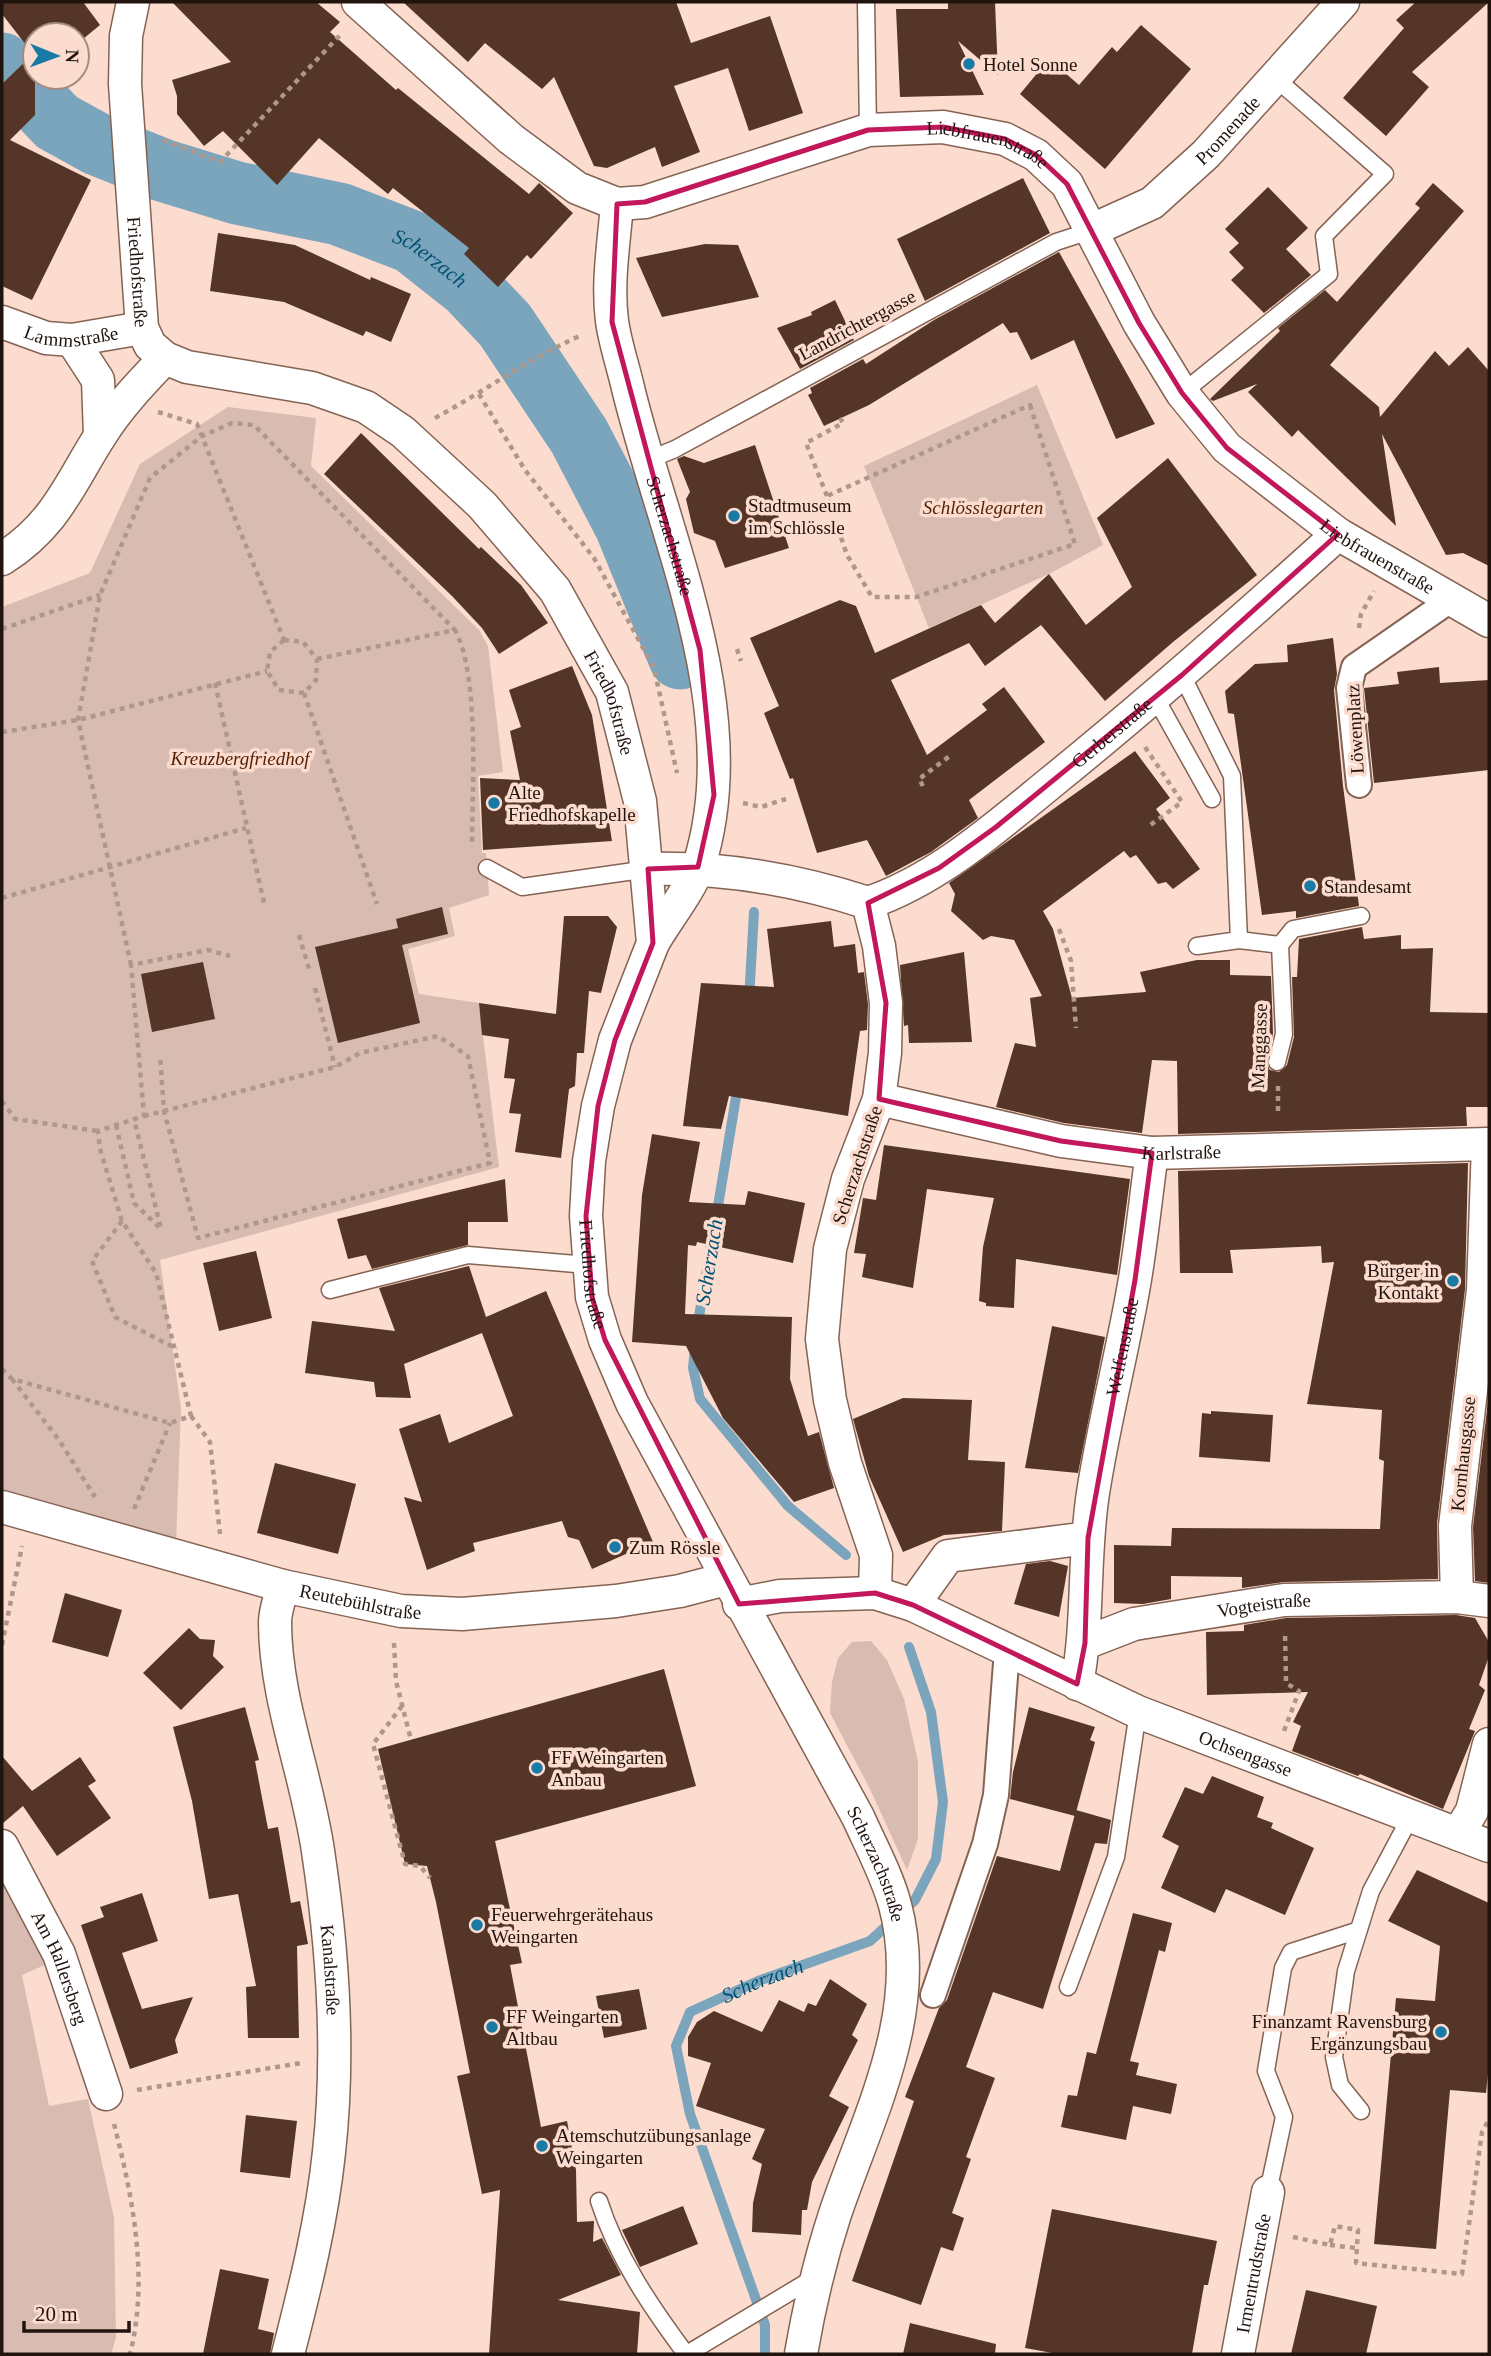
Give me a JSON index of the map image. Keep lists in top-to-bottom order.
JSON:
{
  "streets": {
    "street": [
      "Promenade",
      "Liebfrauenstraße",
      "Friedhofstraße",
      "Lammstraße",
      "Scherzachstraße",
      "Löwenplatz",
      "Gerberstraße",
      "Karlstraße",
      "Welfenstraße",
      "Kornhausgasse",
      "Reutebühlstraße",
      "Vogteistraße",
      "Ochsengasse",
      "Am Hallersberg",
      "Kanalstraße",
      "Irmentrudstraße"
    ],
    "lane": ["Landrichtergasse", "Manggasse"]
  },
  "crossings": [
    ["Promenade", "Liebfrauenstraße"],
    ["Promenade", "Landrichtergasse"],
    ["Liebfrauenstraße", "Landrichtergasse"],
    ["Liebfrauenstraße", "Scherzachstraße"],
    ["Liebfrauenstraße", "Löwenplatz"],
    ["Liebfrauenstraße", "Gerberstraße"],
    ["Friedhofstraße", "Lammstraße"],
    ["Friedhofstraße", "Scherzachstraße"],
    ["Friedhofstraße", "Reutebühlstraße"],
    ["Landrichtergasse", "Scherzachstraße"],
    ["Scherzachstraße", "Gerberstraße"],
    ["Scherzachstraße", "Karlstraße"],
    ["Scherzachstraße", "Reutebühlstraße"],
    ["Manggasse", "Karlstraße"],
    ["Karlstraße", "Welfenstraße"],
    ["Karlstraße", "Kornhausgasse"],
    ["Welfenstraße", "Vogteistraße"],
    ["Kornhausgasse", "Vogteistraße"],
    ["Reutebühlstraße", "Kanalstraße"]
  ],
  "water": ["Scherzach"],
  "parks": ["Schlösslegarten", "Kreuzbergfriedhof"],
  "places": [
    "Hotel Sonne",
    "Stadtmuseum im Schlössle",
    "Alte Friedhofskapelle",
    "Standesamt",
    "Bürger in Kontakt",
    "Zum Rössle",
    "FF Weingarten Anbau",
    "Feuerwehrgerätehaus Weingarten",
    "FF Weingarten Altbau",
    "Finanzamt Ravensburg Ergänzungsbau",
    "Atemschutzübungsanlage Weingarten"
  ],
  "scale_bar": "20 m",
  "north": "right"
}
